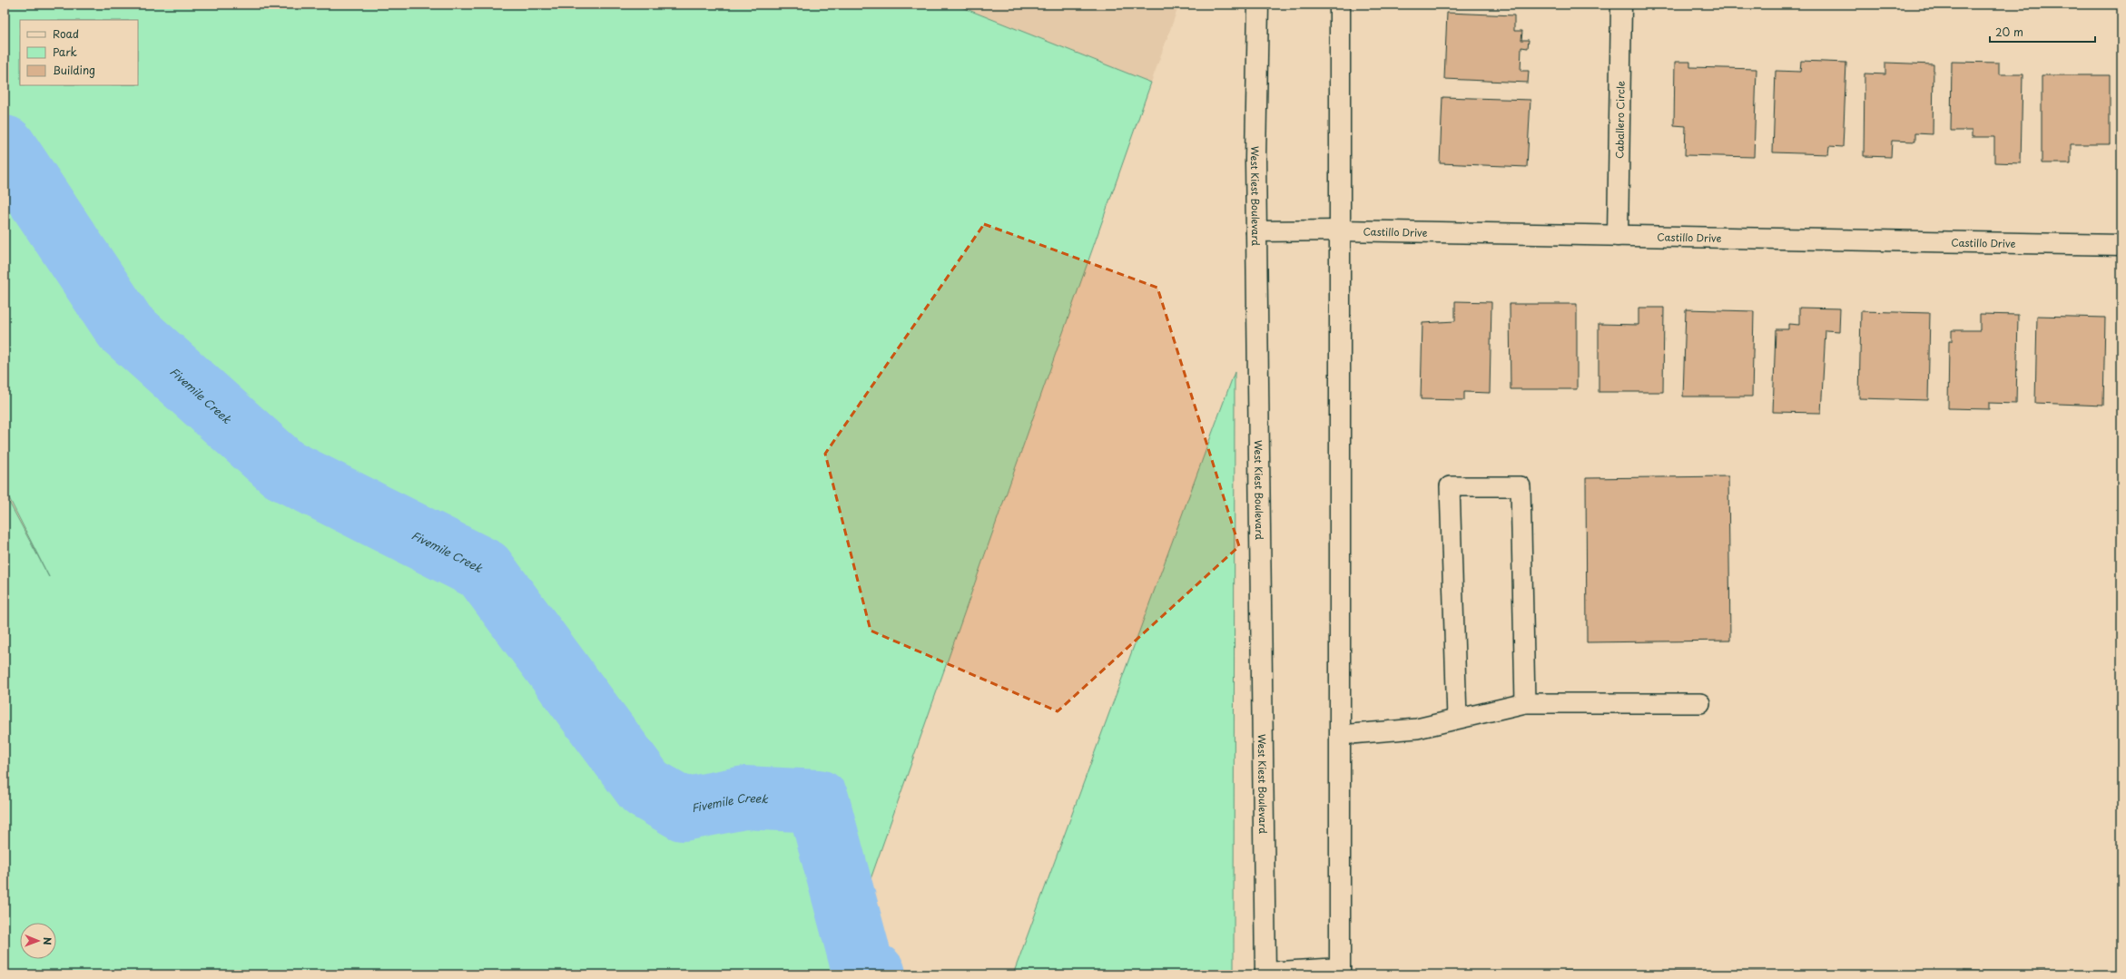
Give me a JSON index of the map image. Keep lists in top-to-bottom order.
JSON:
{
  "streets": {
    "main road": ["Caballero Circle", "West Kiest Boulevard", "Castillo Drive"]
  },
  "crossings": [
    ["Caballero Circle", "Castillo Drive"],
    ["West Kiest Boulevard", "Castillo Drive"]
  ],
  "water": ["Fivemile Creek"],
  "legend": ["Road", "Park", "Building"],
  "scale_bar": "20 m",
  "north": "right"
}
